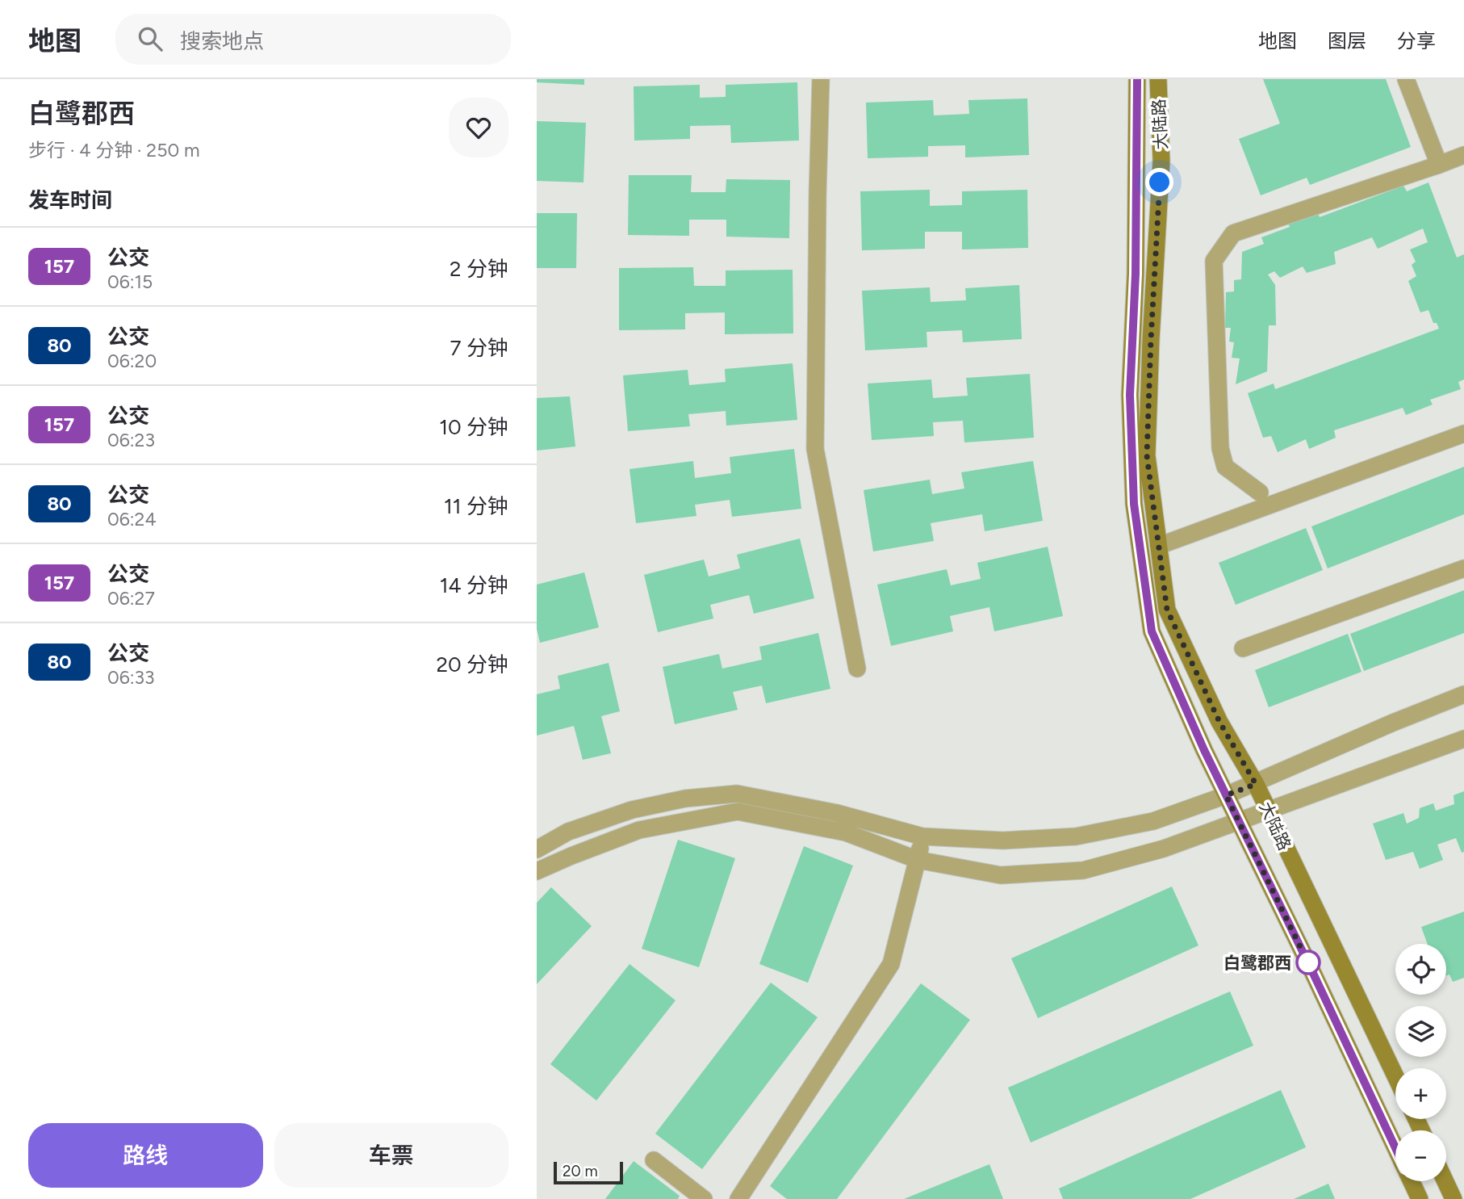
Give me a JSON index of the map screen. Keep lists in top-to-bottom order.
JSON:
{
  "streets": {
    "main road": ["大陆路"]
  },
  "places": ["白鹭郡西"],
  "lines": ["bus line 157"],
  "scale_bar": "20 m",
  "page": {
    "header": "地图",
    "search": "搜索地点",
    "nav": ["地图", "图层", "分享"],
    "heading": [
      ["白鹭郡西", "步行 · 4 分钟 · 250 m"],
      "发车时间"
    ],
    "list": [
      {
        "mark": "157",
        "name": "公交",
        "note": "06:15",
        "value": "2 分钟"
      },
      {
        "mark": "80",
        "name": "公交",
        "note": "06:20",
        "value": "7 分钟"
      },
      {
        "mark": "157",
        "name": "公交",
        "note": "06:23",
        "value": "10 分钟"
      },
      {
        "mark": "80",
        "name": "公交",
        "note": "06:24",
        "value": "11 分钟"
      },
      {
        "mark": "157",
        "name": "公交",
        "note": "06:27",
        "value": "14 分钟"
      },
      {
        "mark": "80",
        "name": "公交",
        "note": "06:33",
        "value": "20 分钟"
      }
    ],
    "map_buttons": ["+", "−"],
    "buttons": ["路线", "车票"],
    "scale": "20 m"
  }
}
